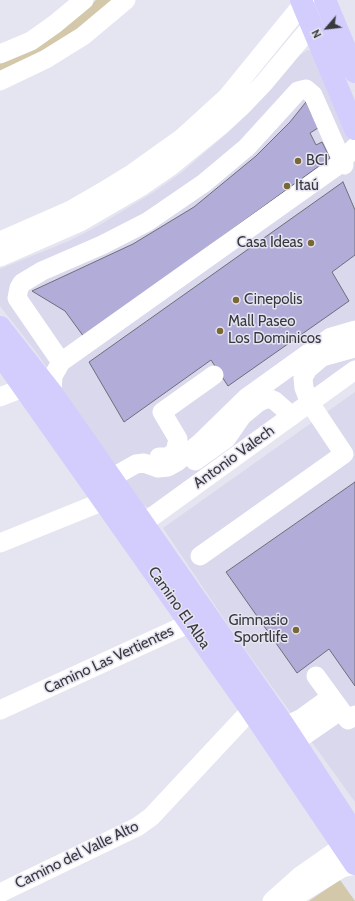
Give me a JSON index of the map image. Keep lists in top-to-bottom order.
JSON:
{
  "streets": {
    "main road": ["Camino El Alba"],
    "street": ["Antonio Valech", "Camino Las Vertientes", "Camino del Valle Alto"]
  },
  "crossings": [
    ["Antonio Valech", "Camino El Alba"],
    ["Camino El Alba", "Camino Las Vertientes"],
    ["Camino El Alba", "Camino del Valle Alto"]
  ],
  "places": [
    "BCI",
    "Itaú",
    "Casa Ideas",
    "Cinepolis",
    "Mall Paseo Los Dominicos",
    "Gimnasio Sportlife"
  ],
  "north": "bottom left"
}
